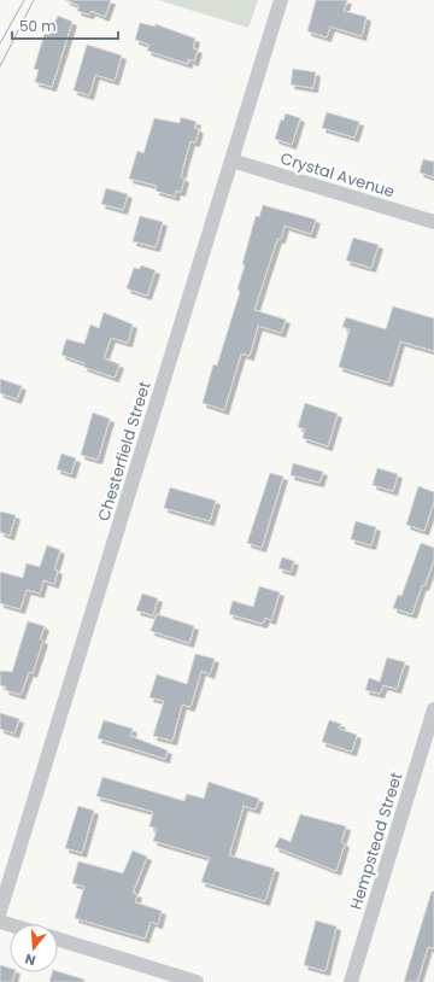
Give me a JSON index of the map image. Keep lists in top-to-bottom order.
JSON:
{
  "streets": {
    "street": ["Crystal Avenue", "Chesterfield Street", "Hempstead Street"]
  },
  "crossings": [
    ["Crystal Avenue", "Chesterfield Street"]
  ],
  "scale_bar": "50 m",
  "north": "bottom"
}
